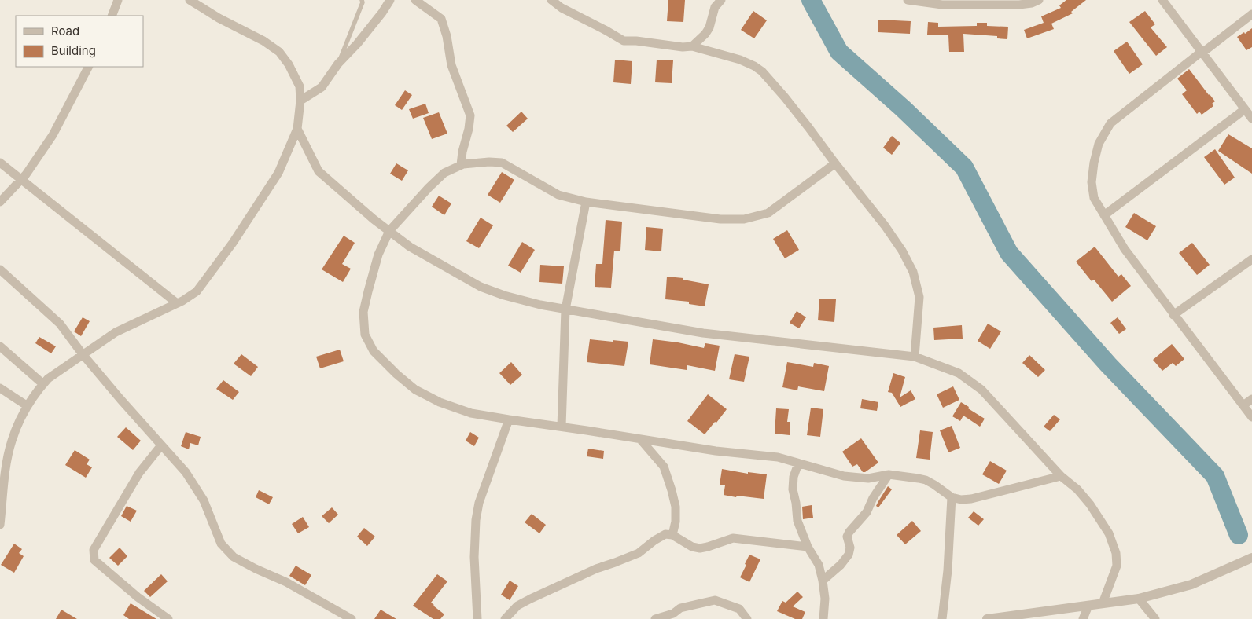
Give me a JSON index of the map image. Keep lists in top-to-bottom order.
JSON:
{
  "legend": ["Road", "Building"]
}
